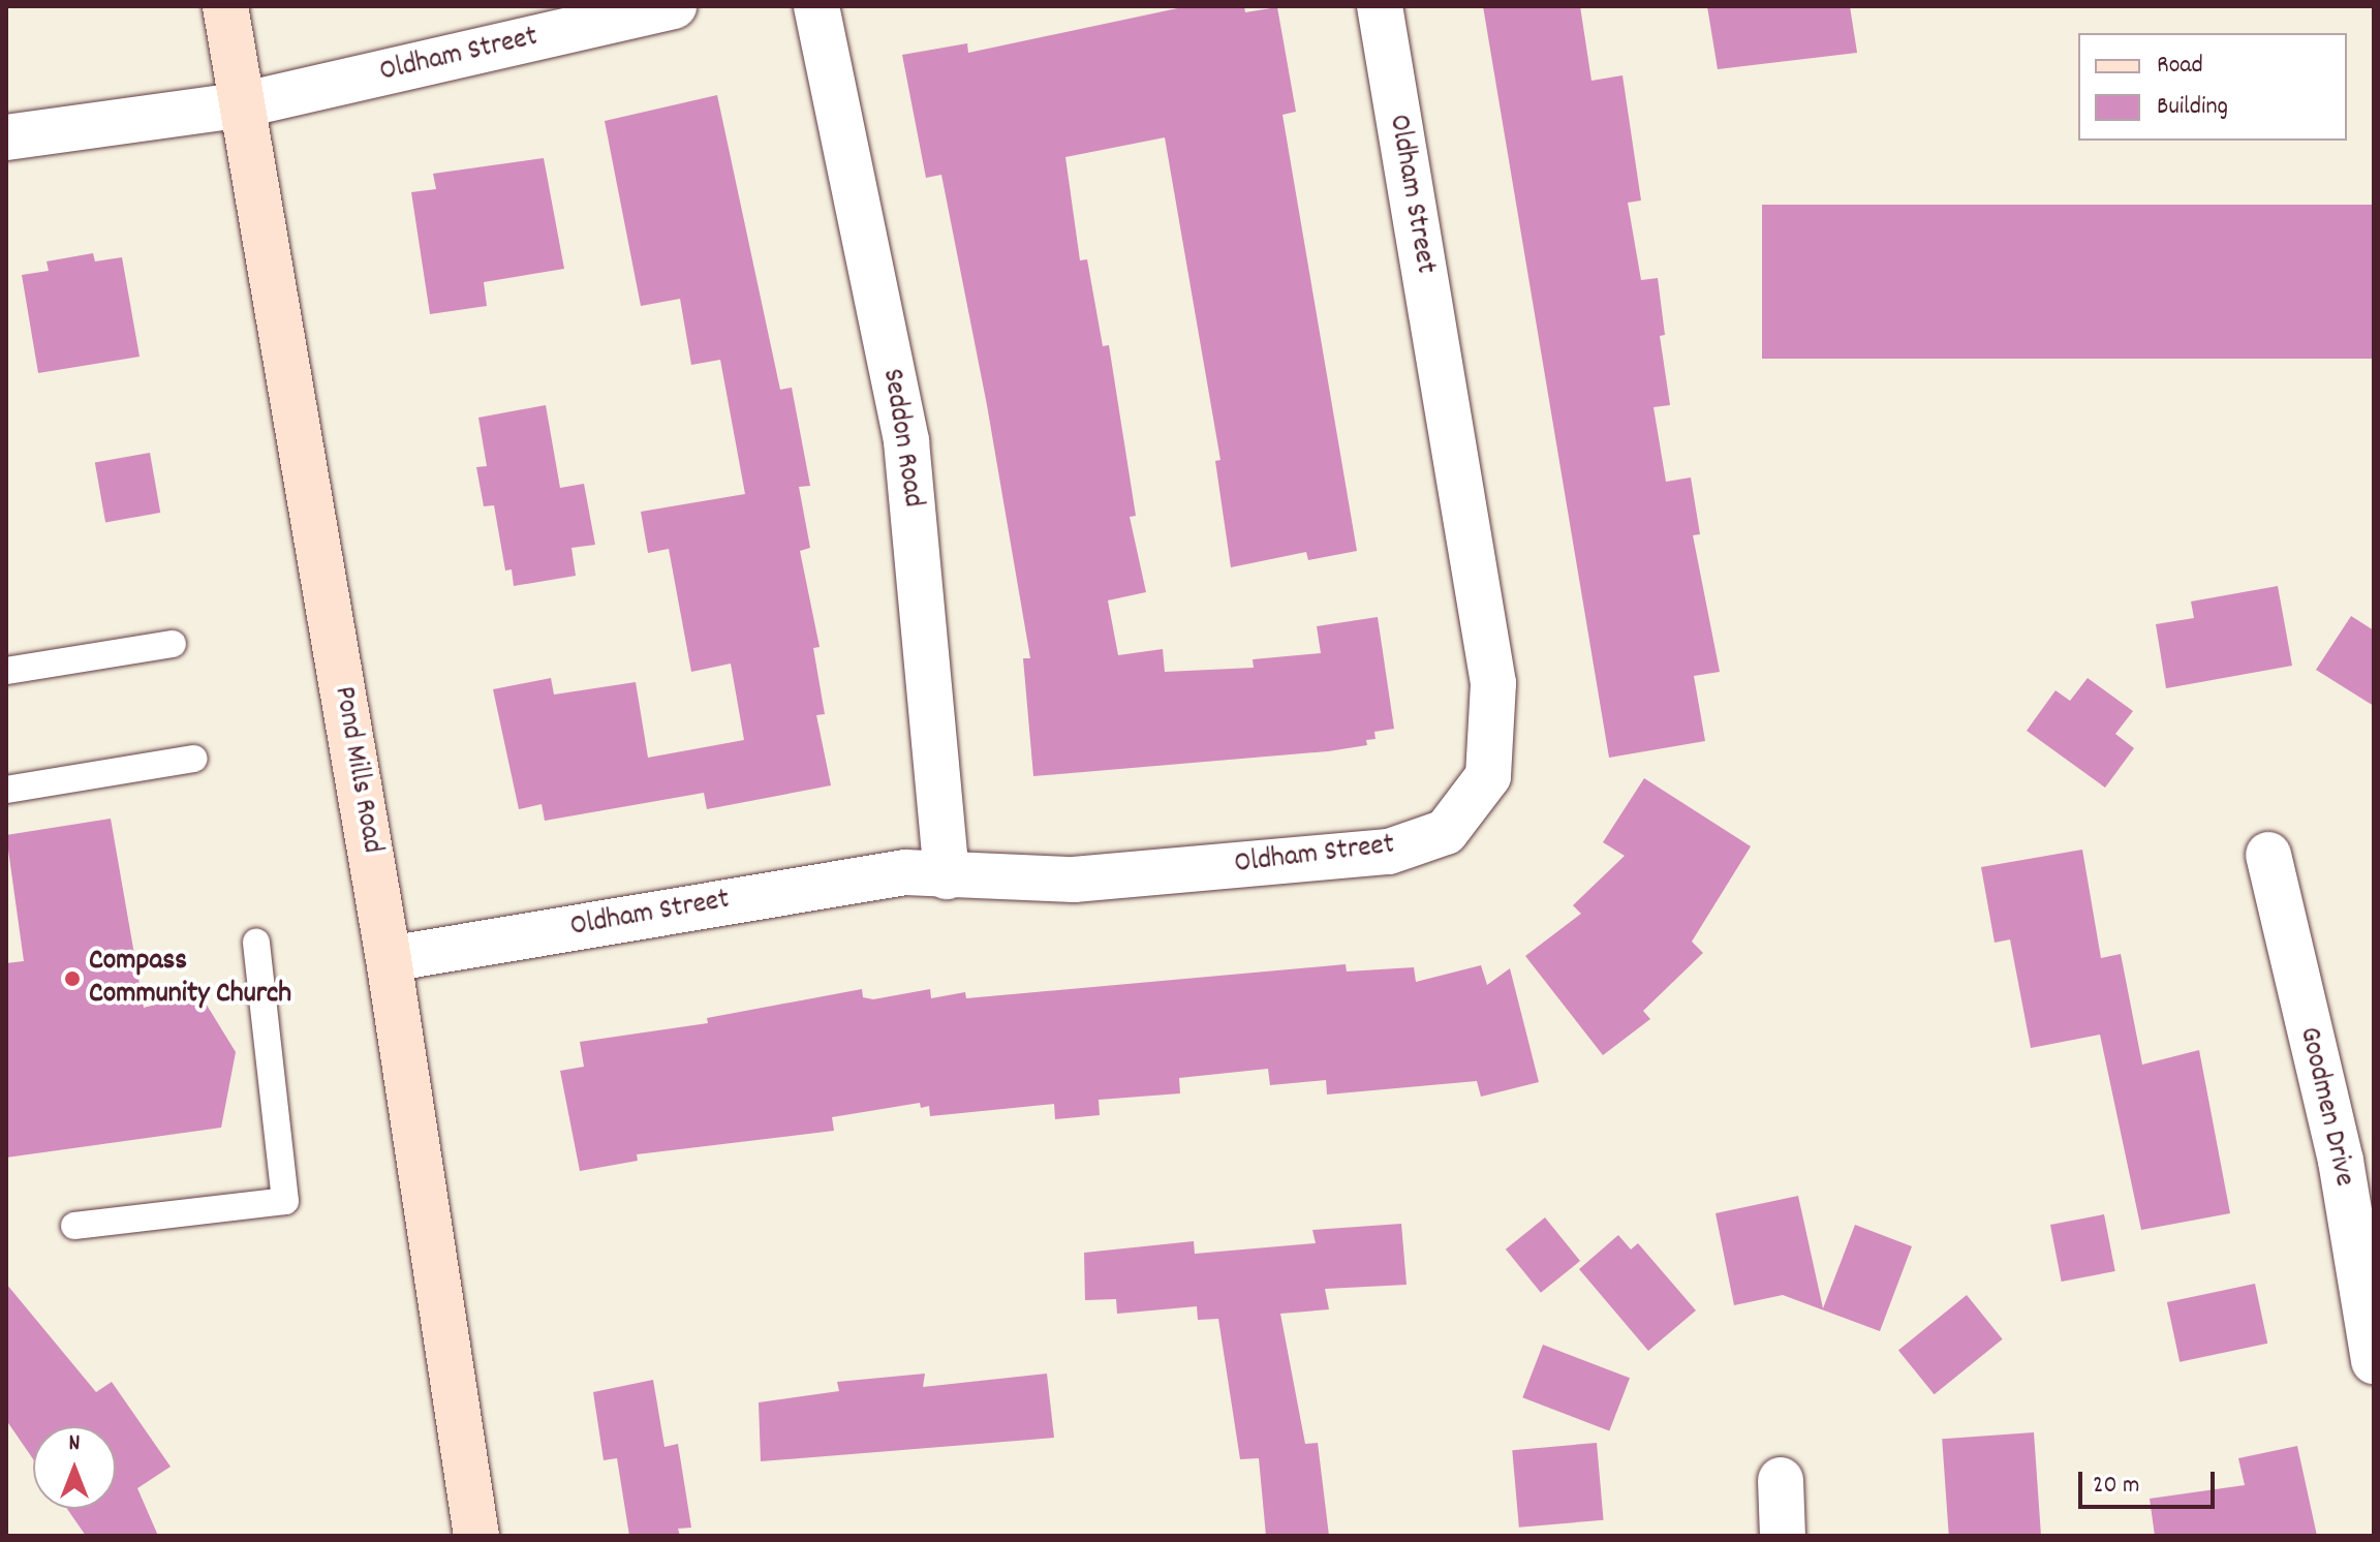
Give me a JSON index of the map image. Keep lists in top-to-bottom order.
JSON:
{
  "streets": {
    "main road": ["Pond Mills Road"],
    "street": ["Oldham Street", "Seddon Road", "Goodmen Drive"]
  },
  "crossings": [
    ["Oldham Street", "Seddon Road"],
    ["Oldham Street", "Pond Mills Road"]
  ],
  "places": ["Compass Community Church"],
  "legend": ["Road", "Building"],
  "scale_bar": "20 m",
  "north": "top"
}
